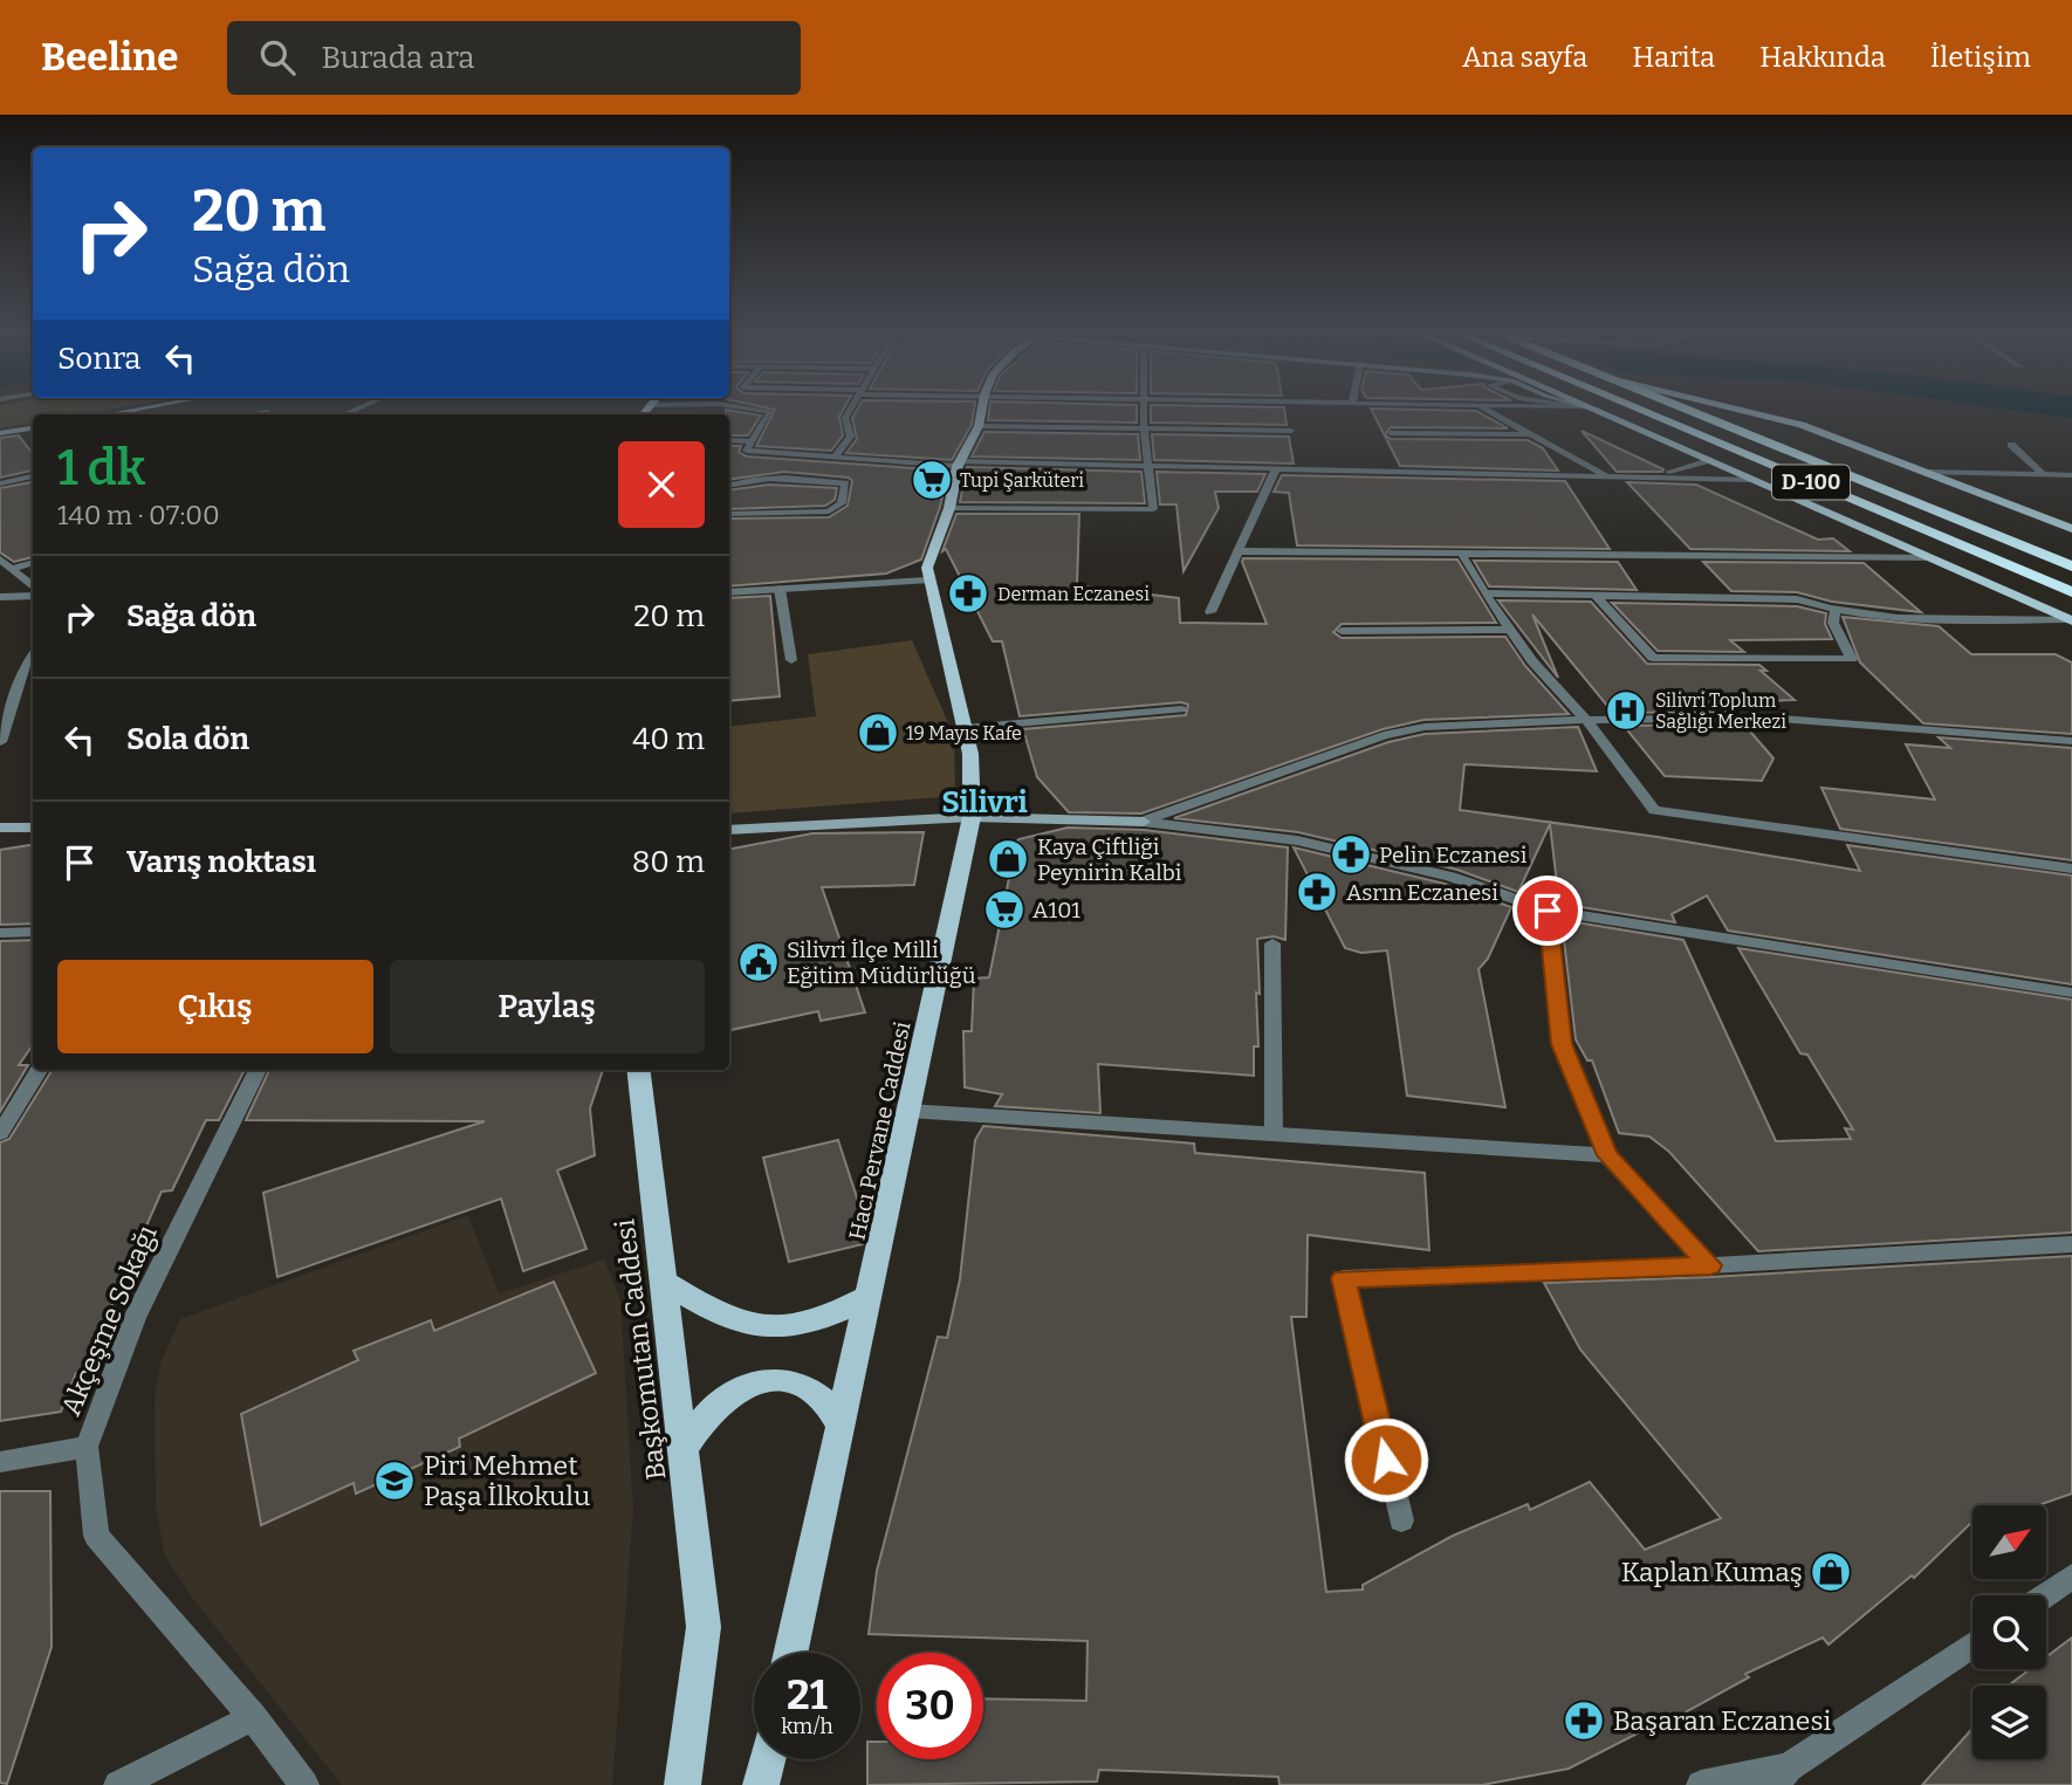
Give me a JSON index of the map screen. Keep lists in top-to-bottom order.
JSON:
{
  "streets": {
    "highway": ["D-100"],
    "main road": ["Hacı Pervane Caddesi", "Başkomutan Caddesi"],
    "street": ["Akçeşme Sokağı"]
  },
  "districts": ["Silivri"],
  "places": {
    "supermarket": ["Tupi Şarküteri", "A101"],
    "pharmacy": [
      "Derman Eczanesi",
      "Pelin Eczanesi",
      "Asrın Eczanesi",
      "Başaran Eczanesi"
    ],
    "hospital": ["Silivri Toplum Sağlığı Merkezi"],
    "shop": ["19 Mayıs Kafe", "Kaya Çiftliği Peynirin Kalbi", "Kaplan Kumaş"],
    "public building": ["Silivri İlçe Milli Eğitim Müdürlüğü"],
    "school or university": ["Piri Mehmet Paşa İlkokulu"]
  },
  "north": "top right",
  "page": {
    "header": "Beeline",
    "search": "Burada ara",
    "nav": [
      "Ana sayfa",
      "Harita",
      "Hakkında",
      "İletişim"
    ],
    "turn": ["20 m", "Sağa dön"],
    "then": "Sonra",
    "heading": ["1 dk", "140 m · 07:00"],
    "list": [
      {
        "name": "Sağa dön",
        "value": "20 m"
      },
      {
        "name": "Sola dön",
        "value": "40 m"
      },
      {
        "name": "Varış noktası",
        "value": "80 m"
      }
    ],
    "buttons": ["Çıkış", "Paylaş"],
    "speed": "21 km/h",
    "limit": "30"
  }
}
